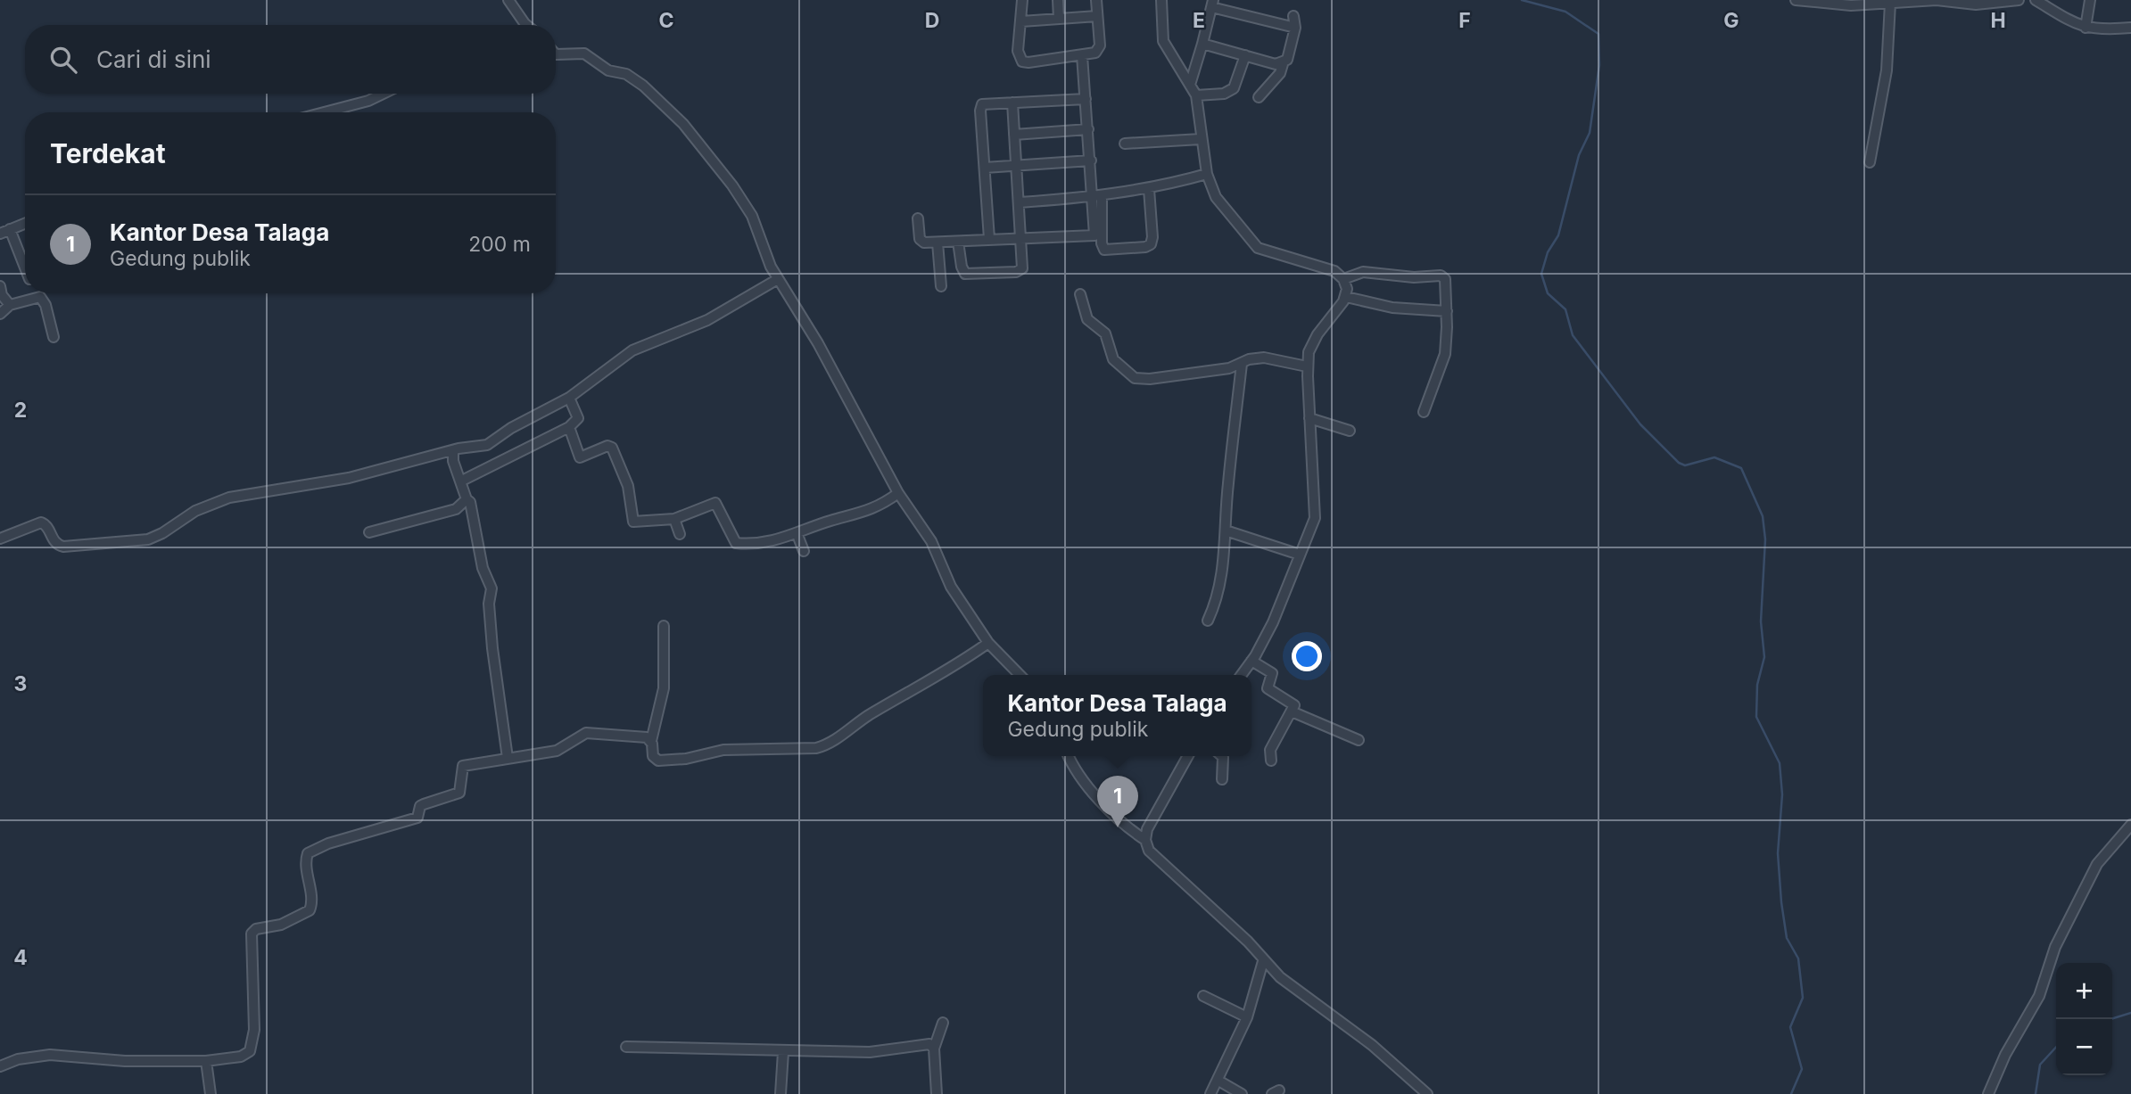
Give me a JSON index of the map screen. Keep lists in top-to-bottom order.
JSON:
{
  "page": {
    "search": "Cari di sini",
    "heading": "Terdekat",
    "list": [
      {
        "mark": "1",
        "name": "Kantor Desa Talaga",
        "note": "Gedung publik",
        "value": "200 m"
      }
    ],
    "popup": ["Kantor Desa Talaga", "Gedung publik"],
    "pins": "1",
    "map_buttons": ["+", "−"]
  },
  "grid": {
    "columns": [
      "C",
      "D",
      "E",
      "F",
      "G",
      "H"
    ],
    "rows": ["2", "3", "4"]
  }
}
